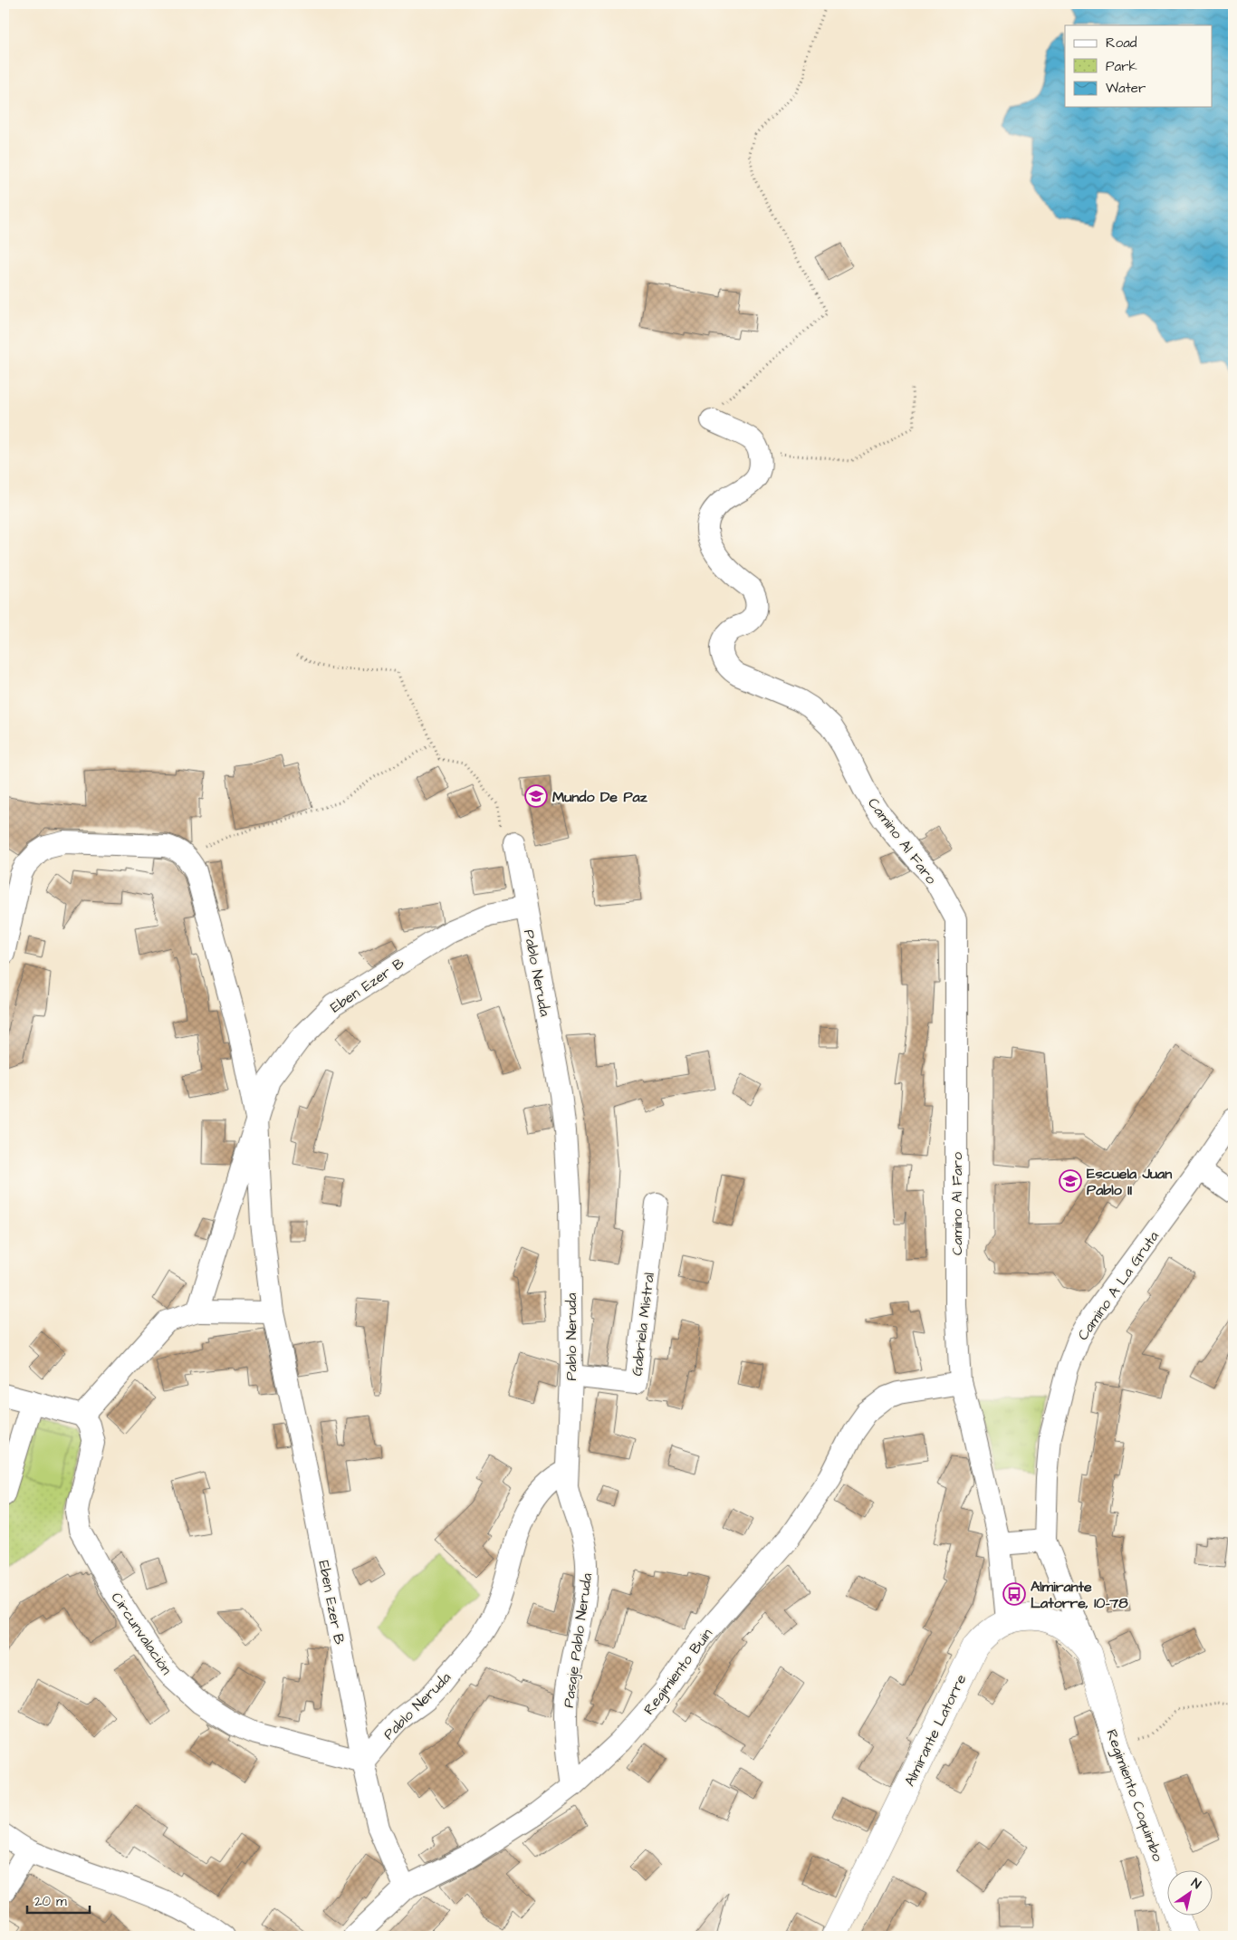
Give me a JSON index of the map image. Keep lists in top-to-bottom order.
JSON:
{
  "streets": {
    "main road": ["Almirante Latorre", "Regimiento Coquimbo"],
    "street": [
      "Camino Al Faro",
      "Pablo Neruda",
      "Eben Ezer B",
      "Camino A La Gruta",
      "Gabriela Mistral",
      "Circunvalación",
      "Pasaje Pablo Neruda",
      "Regimiento Buin"
    ]
  },
  "crossings": [
    ["Camino Al Faro", "Regimiento Buin"],
    ["Camino Al Faro", "Almirante Latorre"],
    ["Pablo Neruda", "Eben Ezer B"],
    ["Pablo Neruda", "Gabriela Mistral"],
    ["Pablo Neruda", "Circunvalación"],
    ["Pablo Neruda", "Pasaje Pablo Neruda"],
    ["Eben Ezer B", "Circunvalación"],
    ["Eben Ezer B", "Regimiento Buin"],
    ["Camino A La Gruta", "Almirante Latorre"],
    ["Camino A La Gruta", "Regimiento Coquimbo"],
    ["Pasaje Pablo Neruda", "Regimiento Buin"],
    ["Almirante Latorre", "Regimiento Coquimbo"]
  ],
  "places": {
    "school or university": ["Mundo De Paz", "Escuela Juan Pablo II"],
    "bus stop": ["Almirante Latorre, 10-78"]
  },
  "legend": ["Road", "Park", "Water"],
  "scale_bar": "20 m",
  "north": "top right"
}
